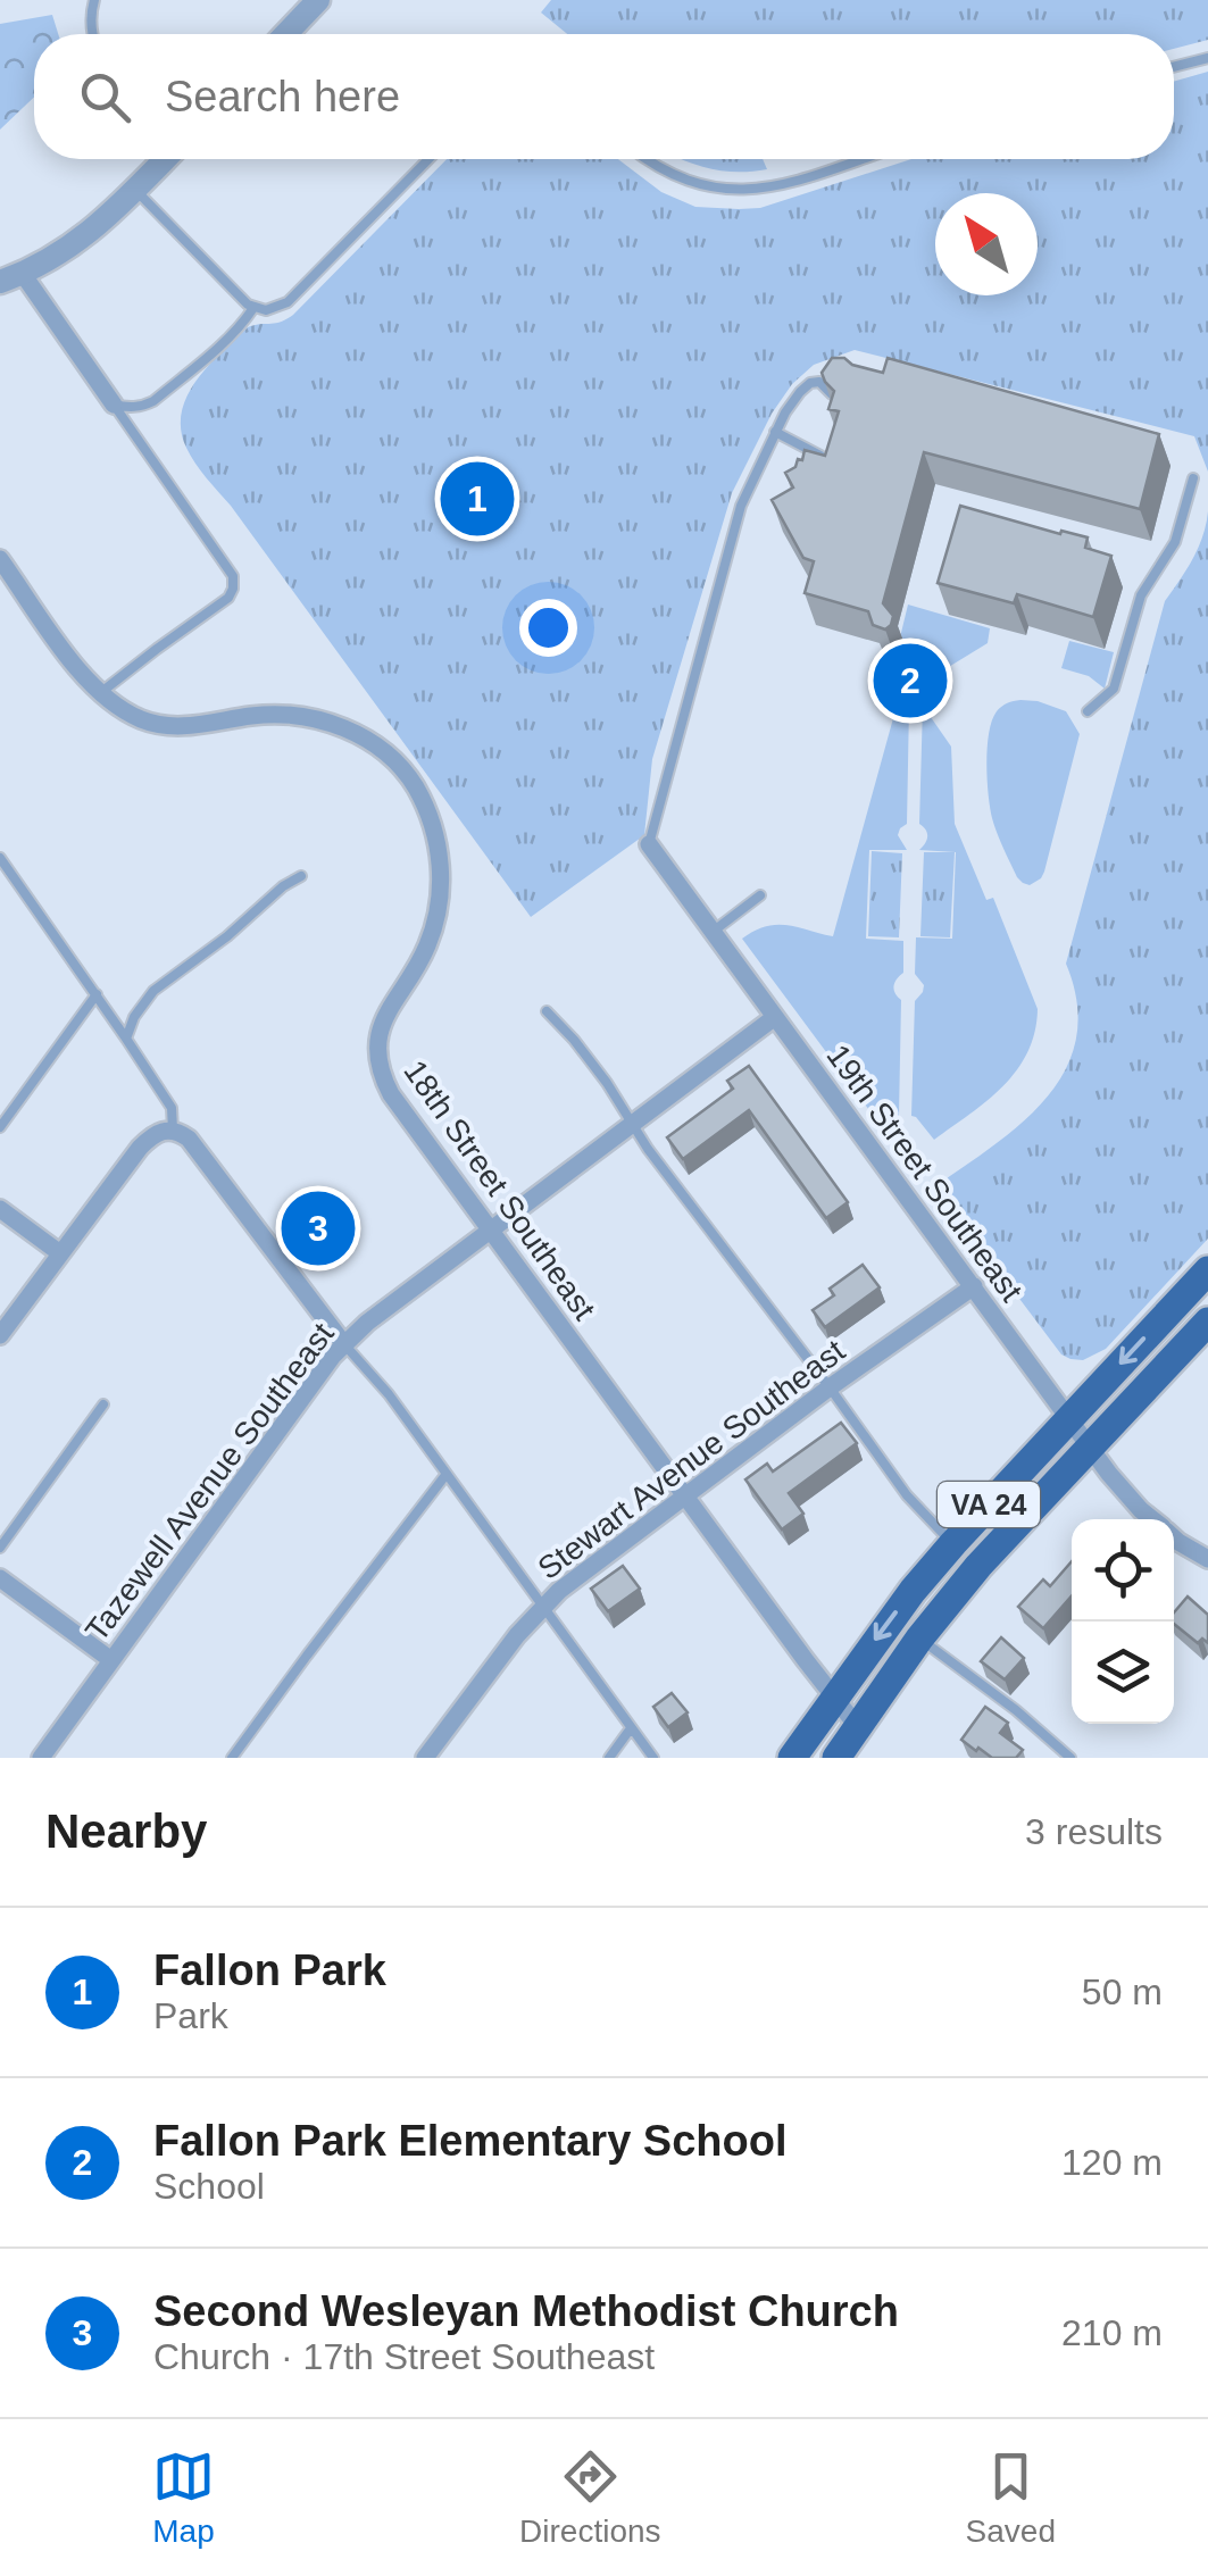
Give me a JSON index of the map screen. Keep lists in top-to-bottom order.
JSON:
{
  "streets": {
    "main road": ["VA 24"],
    "street": [
      "19th Street Southeast",
      "18th Street Southeast",
      "Stewart Avenue Southeast",
      "Tazewell Avenue Southeast"
    ]
  },
  "crossings": [
    ["19th Street Southeast", "Stewart Avenue Southeast"],
    ["19th Street Southeast", "Tazewell Avenue Southeast"],
    ["19th Street Southeast", "VA 24"],
    ["18th Street Southeast", "Stewart Avenue Southeast"],
    ["18th Street Southeast", "Tazewell Avenue Southeast"],
    ["18th Street Southeast", "VA 24"]
  ],
  "north": "top left",
  "page": {
    "search": "Search here",
    "pins": ["1", "2", "3"],
    "heading": ["Nearby", "3 results"],
    "list": [
      {
        "mark": "1",
        "name": "Fallon Park",
        "note": "Park",
        "value": "50 m"
      },
      {
        "mark": "2",
        "name": "Fallon Park Elementary School",
        "note": "School",
        "value": "120 m"
      },
      {
        "mark": "3",
        "name": "Second Wesleyan Methodist Church",
        "note": "Church · 17th Street Southeast",
        "value": "210 m"
      }
    ],
    "nav": ["Map", "Directions", "Saved"]
  }
}
